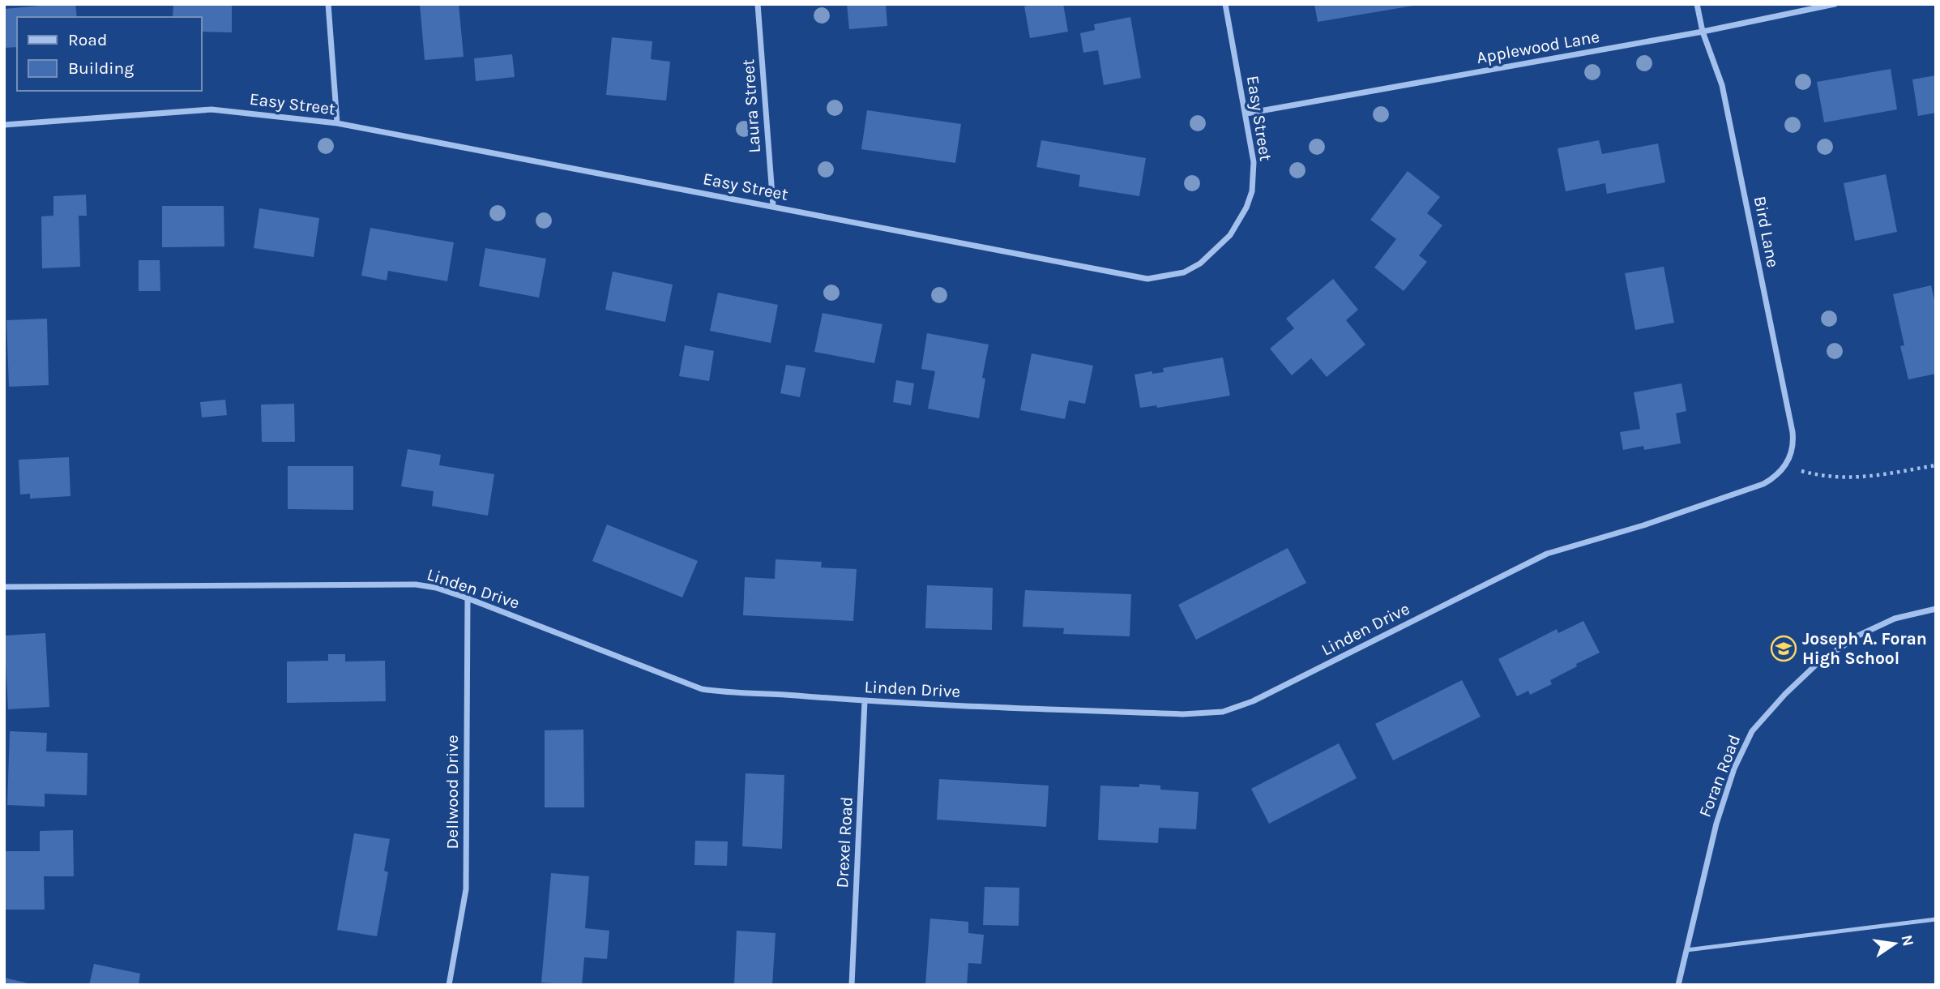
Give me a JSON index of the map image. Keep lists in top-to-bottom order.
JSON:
{
  "streets": {
    "street": [
      "Applewood Lane",
      "Easy Street",
      "Laura Street",
      "Bird Lane",
      "Linden Drive",
      "Foran Road",
      "Dellwood Drive",
      "Drexel Road"
    ]
  },
  "crossings": [
    ["Applewood Lane", "Easy Street"],
    ["Applewood Lane", "Bird Lane"],
    ["Easy Street", "Laura Street"],
    ["Bird Lane", "Linden Drive"],
    ["Linden Drive", "Dellwood Drive"],
    ["Linden Drive", "Drexel Road"]
  ],
  "places": {
    "school or university": ["Joseph A. Foran High School"]
  },
  "legend": ["Road", "Building"],
  "north": "right"
}
